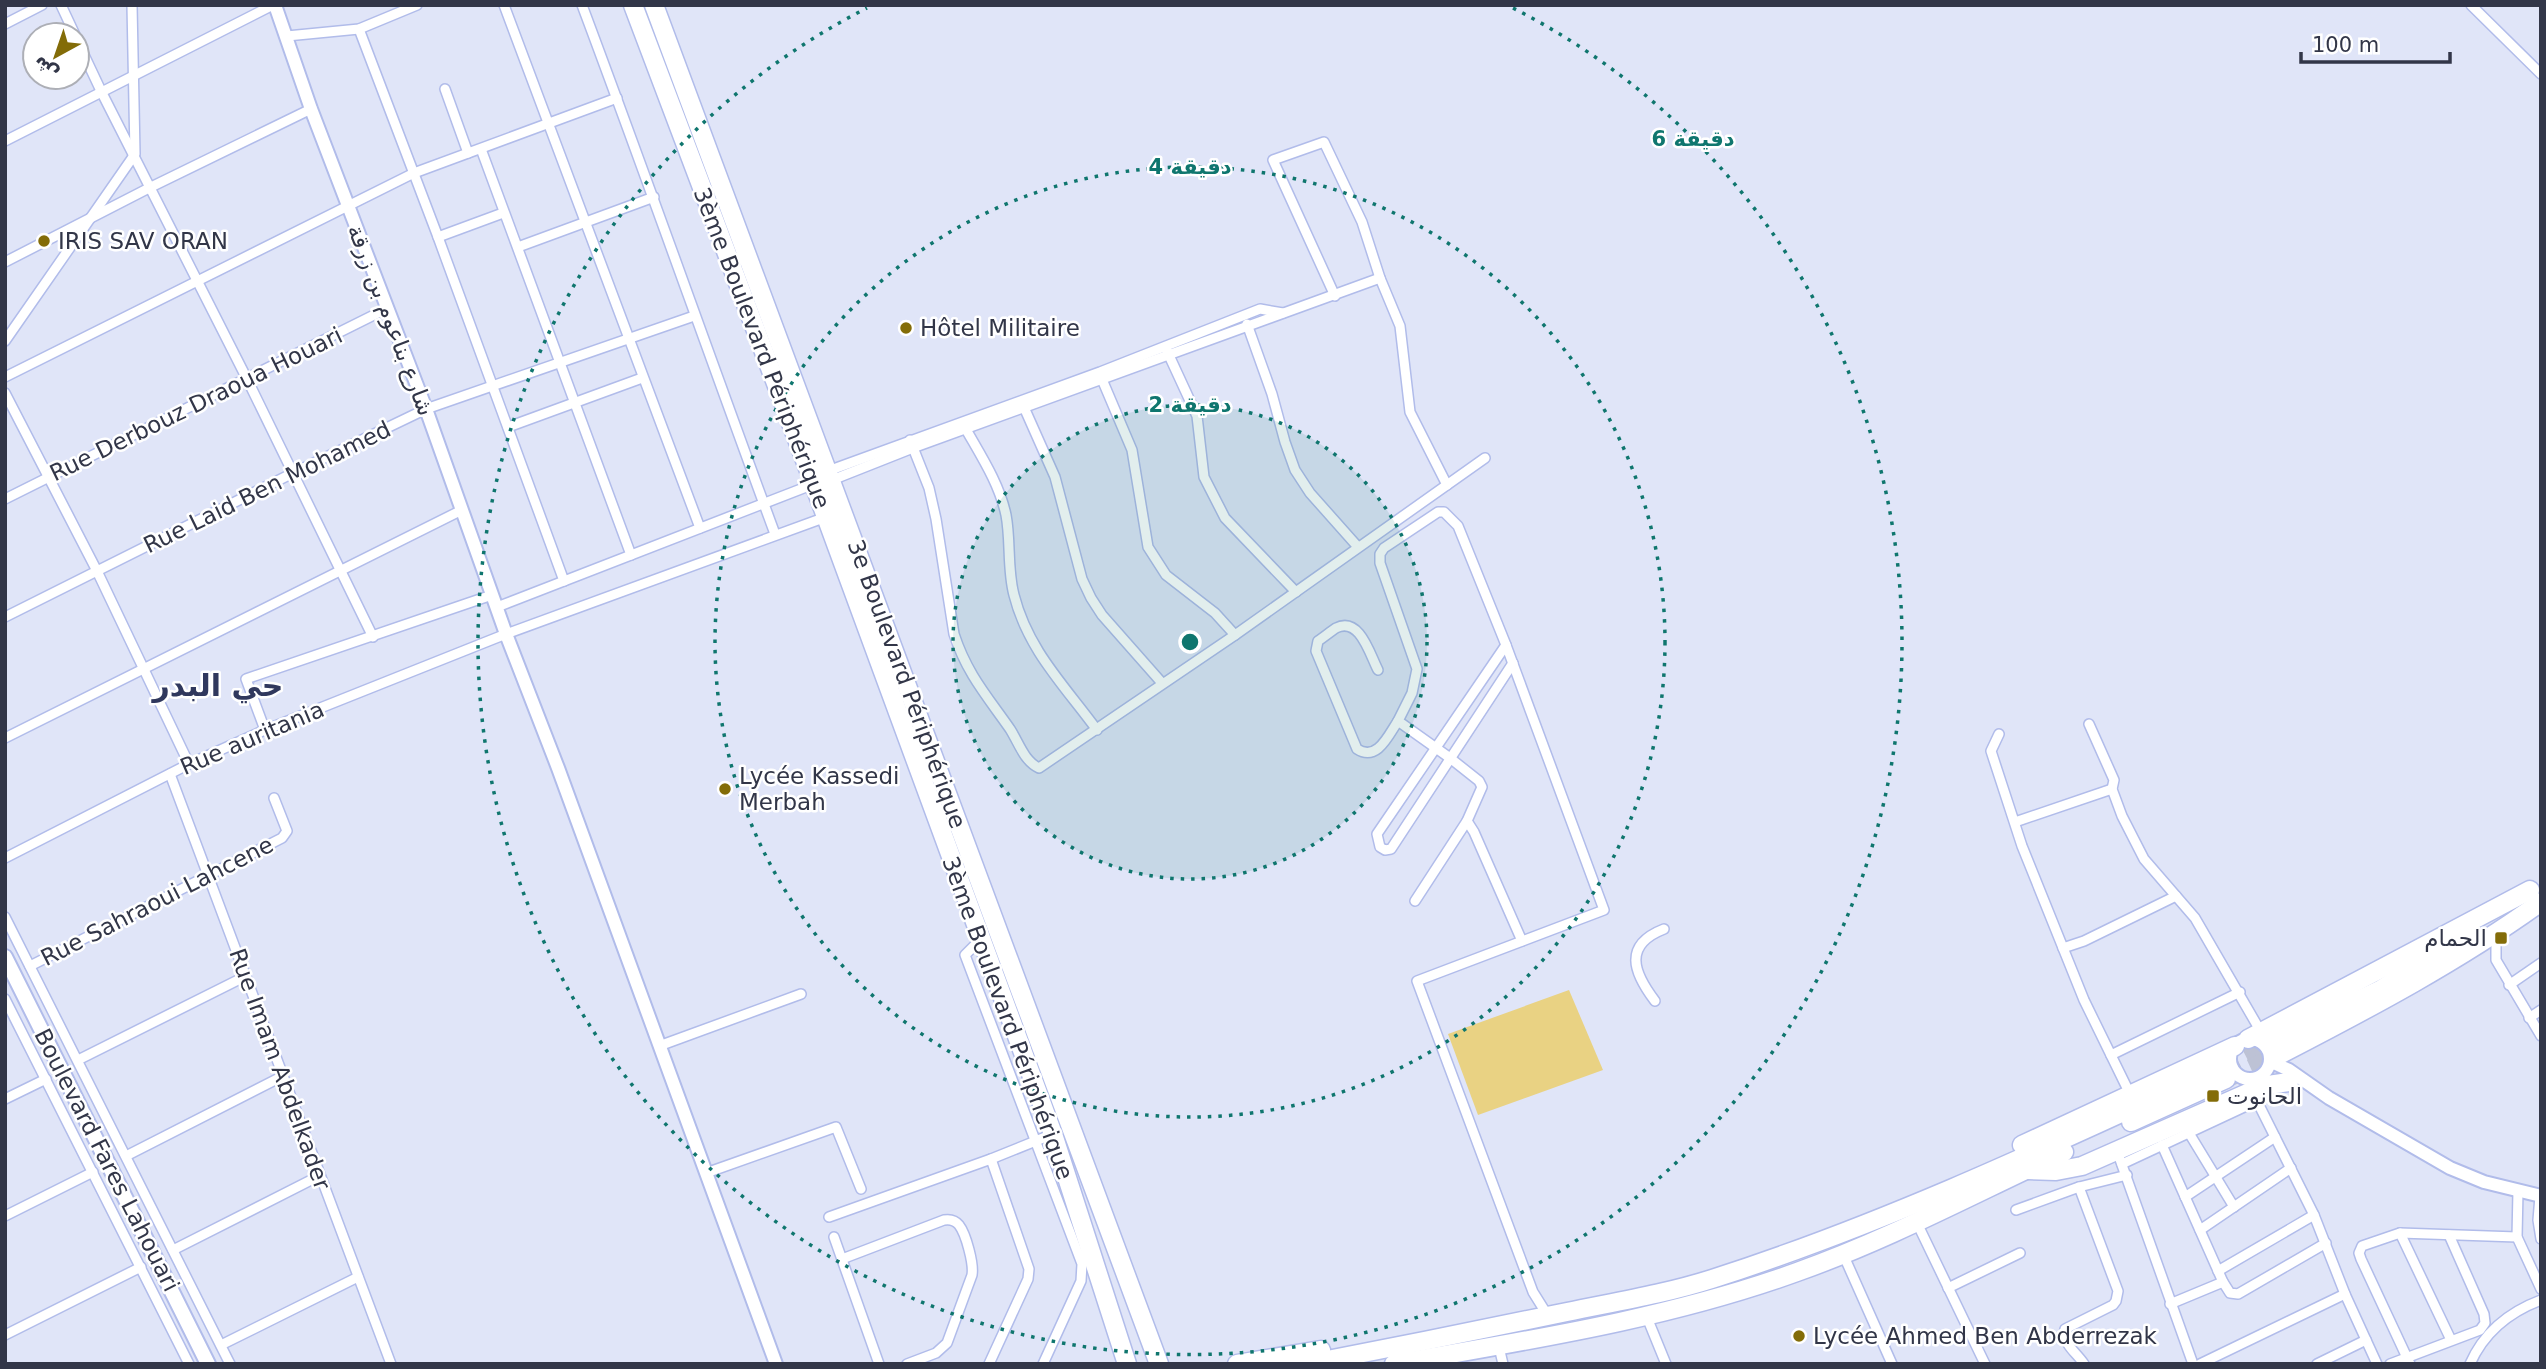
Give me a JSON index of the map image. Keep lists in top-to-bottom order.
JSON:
{
  "streets": {
    "highway": ["3ème Boulevard Périphérique", "3e Boulevard Périphérique"],
    "main road": ["Boulevard Fares Lahouari"],
    "street": [
      "شارع بناعوم بن زرقة",
      "Rue Derbouz Draoua Houari",
      "Rue Laid Ben Mohamed",
      "Rue auritania",
      "Rue Sahraoui Lahcene",
      "Rue Imam Abdelkader"
    ]
  },
  "crossings": [
    ["شارع بناعوم بن زرقة", "Rue Derbouz Draoua Houari"],
    ["شارع بناعوم بن زرقة", "Rue Laid Ben Mohamed"],
    ["شارع بناعوم بن زرقة", "Rue auritania"],
    ["3ème Boulevard Périphérique", "3e Boulevard Périphérique"],
    ["3ème Boulevard Périphérique", "Rue auritania"],
    ["3e Boulevard Périphérique", "Rue auritania"],
    ["Rue auritania", "Rue Imam Abdelkader"],
    ["Rue Sahraoui Lahcene", "Rue Imam Abdelkader"]
  ],
  "districts": ["حي البدر"],
  "places": {
    "other": [
      "IRIS SAV ORAN",
      "Hôtel Militaire",
      "Lycée Kassedi Merbah",
      "Lycée Ahmed Ben Abderrezak"
    ],
    "transit": ["الحمام", "الحانوت"]
  },
  "scale_bar": "100 m",
  "north": "bottom left",
  "rings": ["6 دقيقة", "4 دقيقة", "2 دقيقة"]
}
